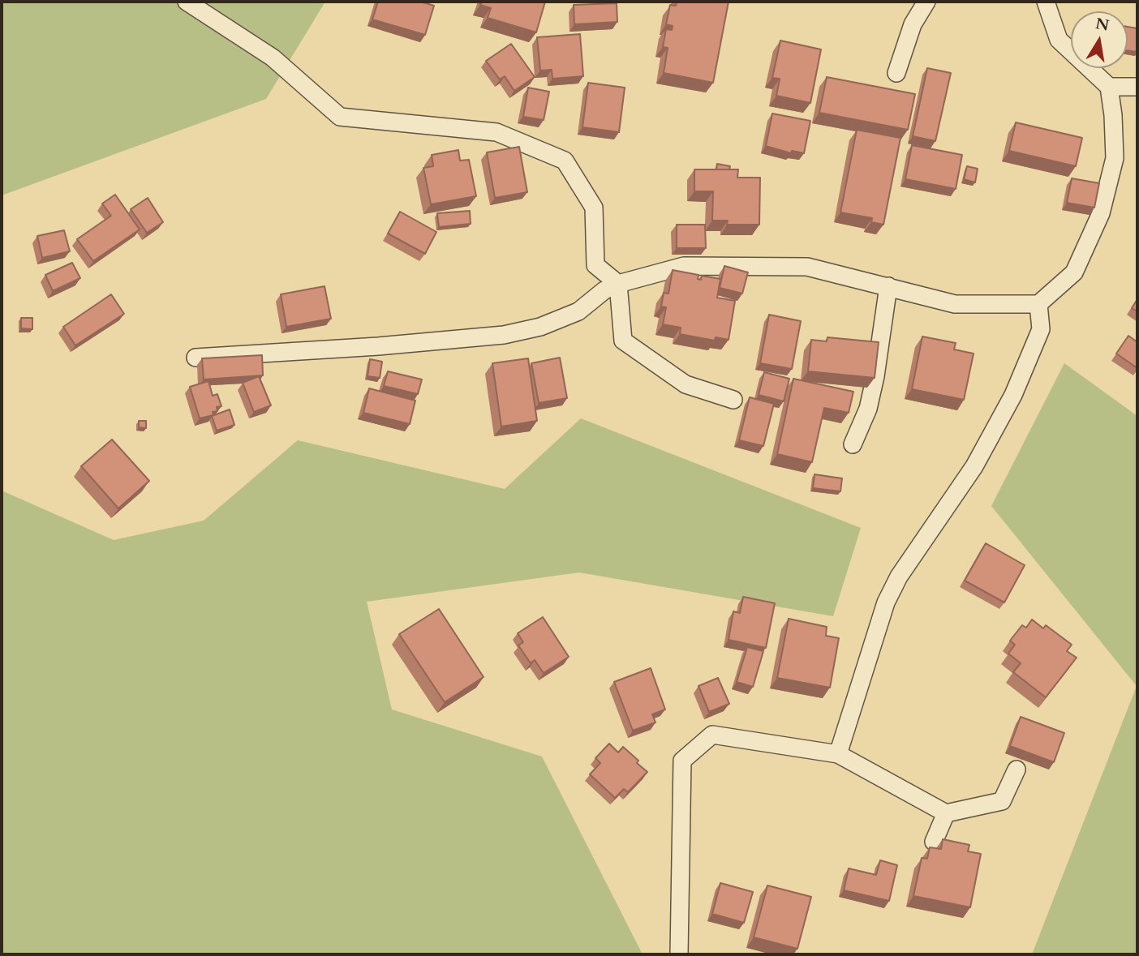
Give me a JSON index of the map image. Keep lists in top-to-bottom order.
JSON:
{
  "north": "top"
}
